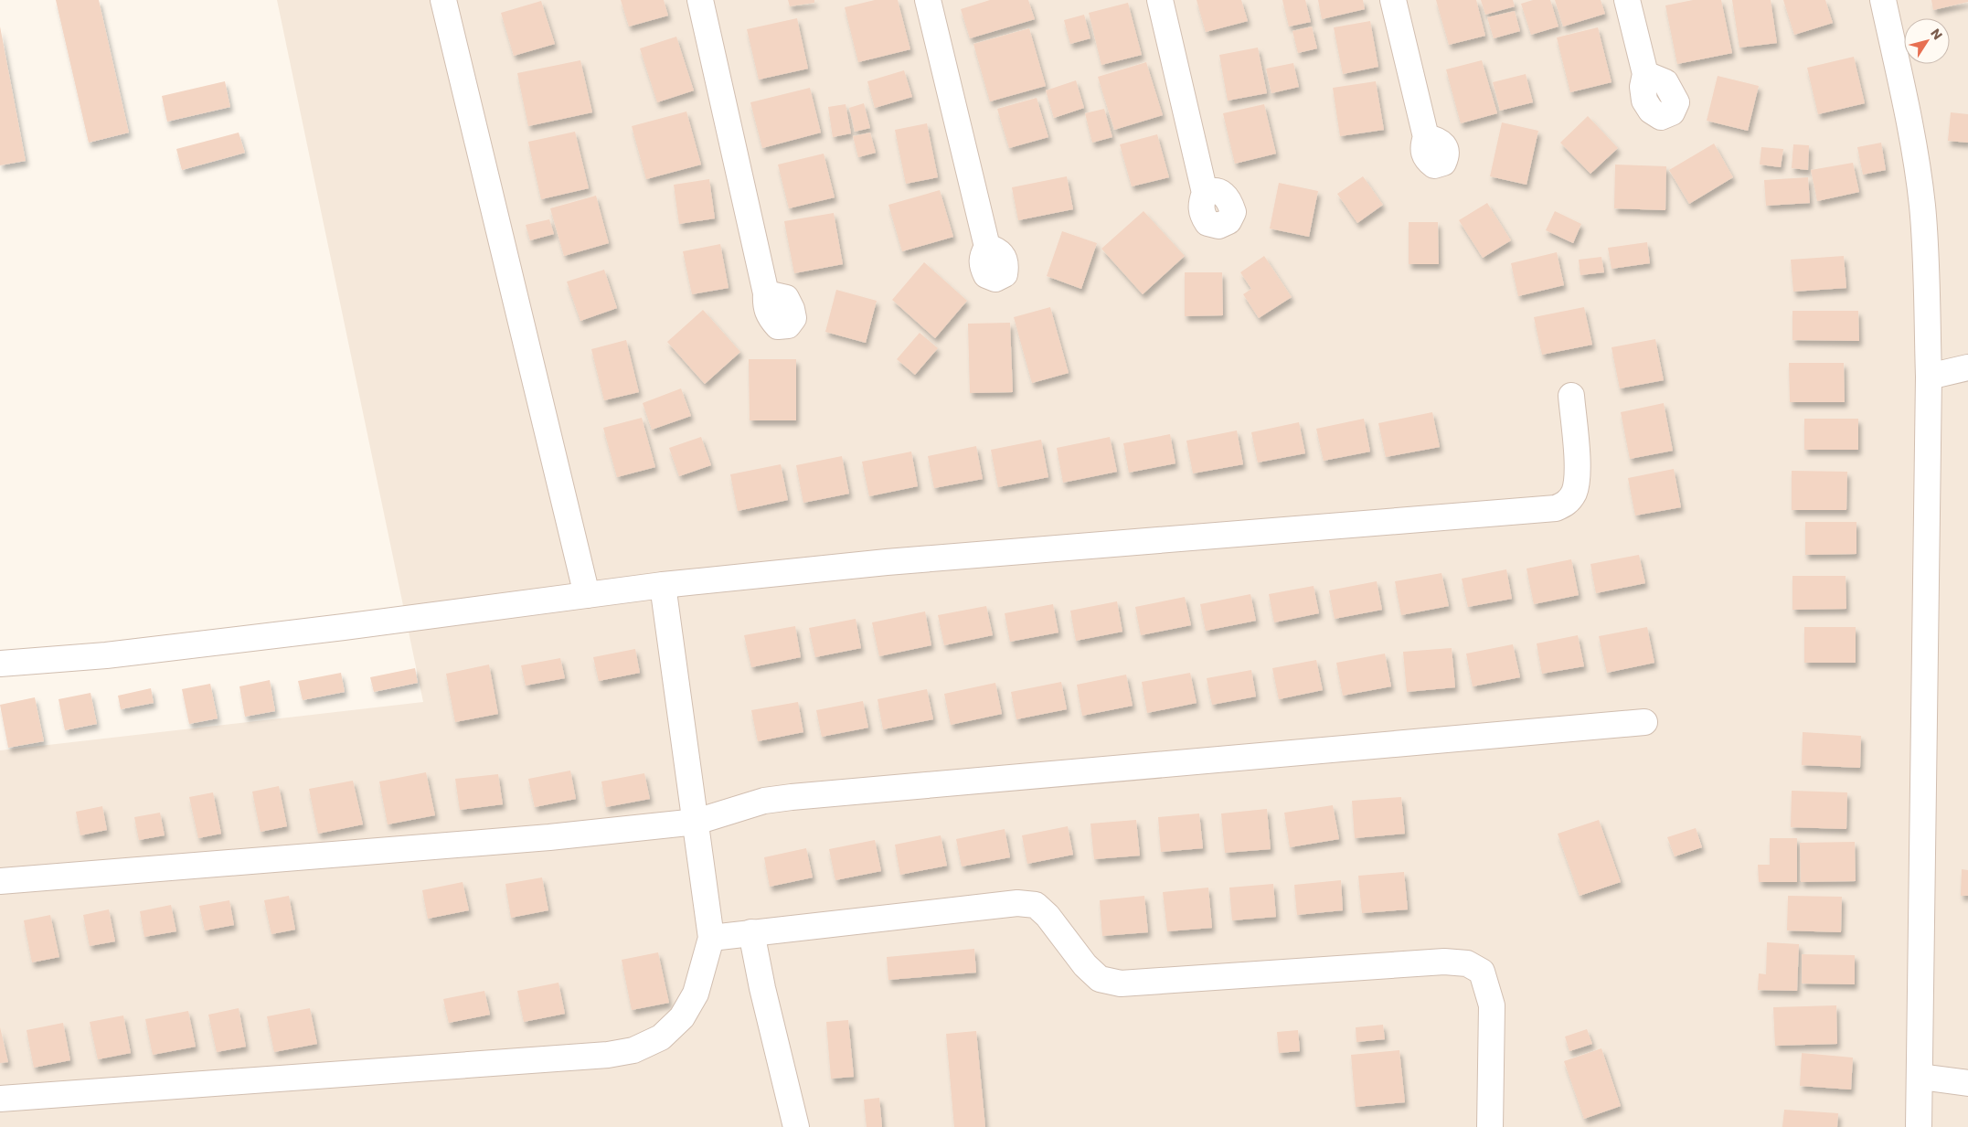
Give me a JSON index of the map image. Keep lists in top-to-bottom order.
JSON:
{
  "north": "top right"
}
